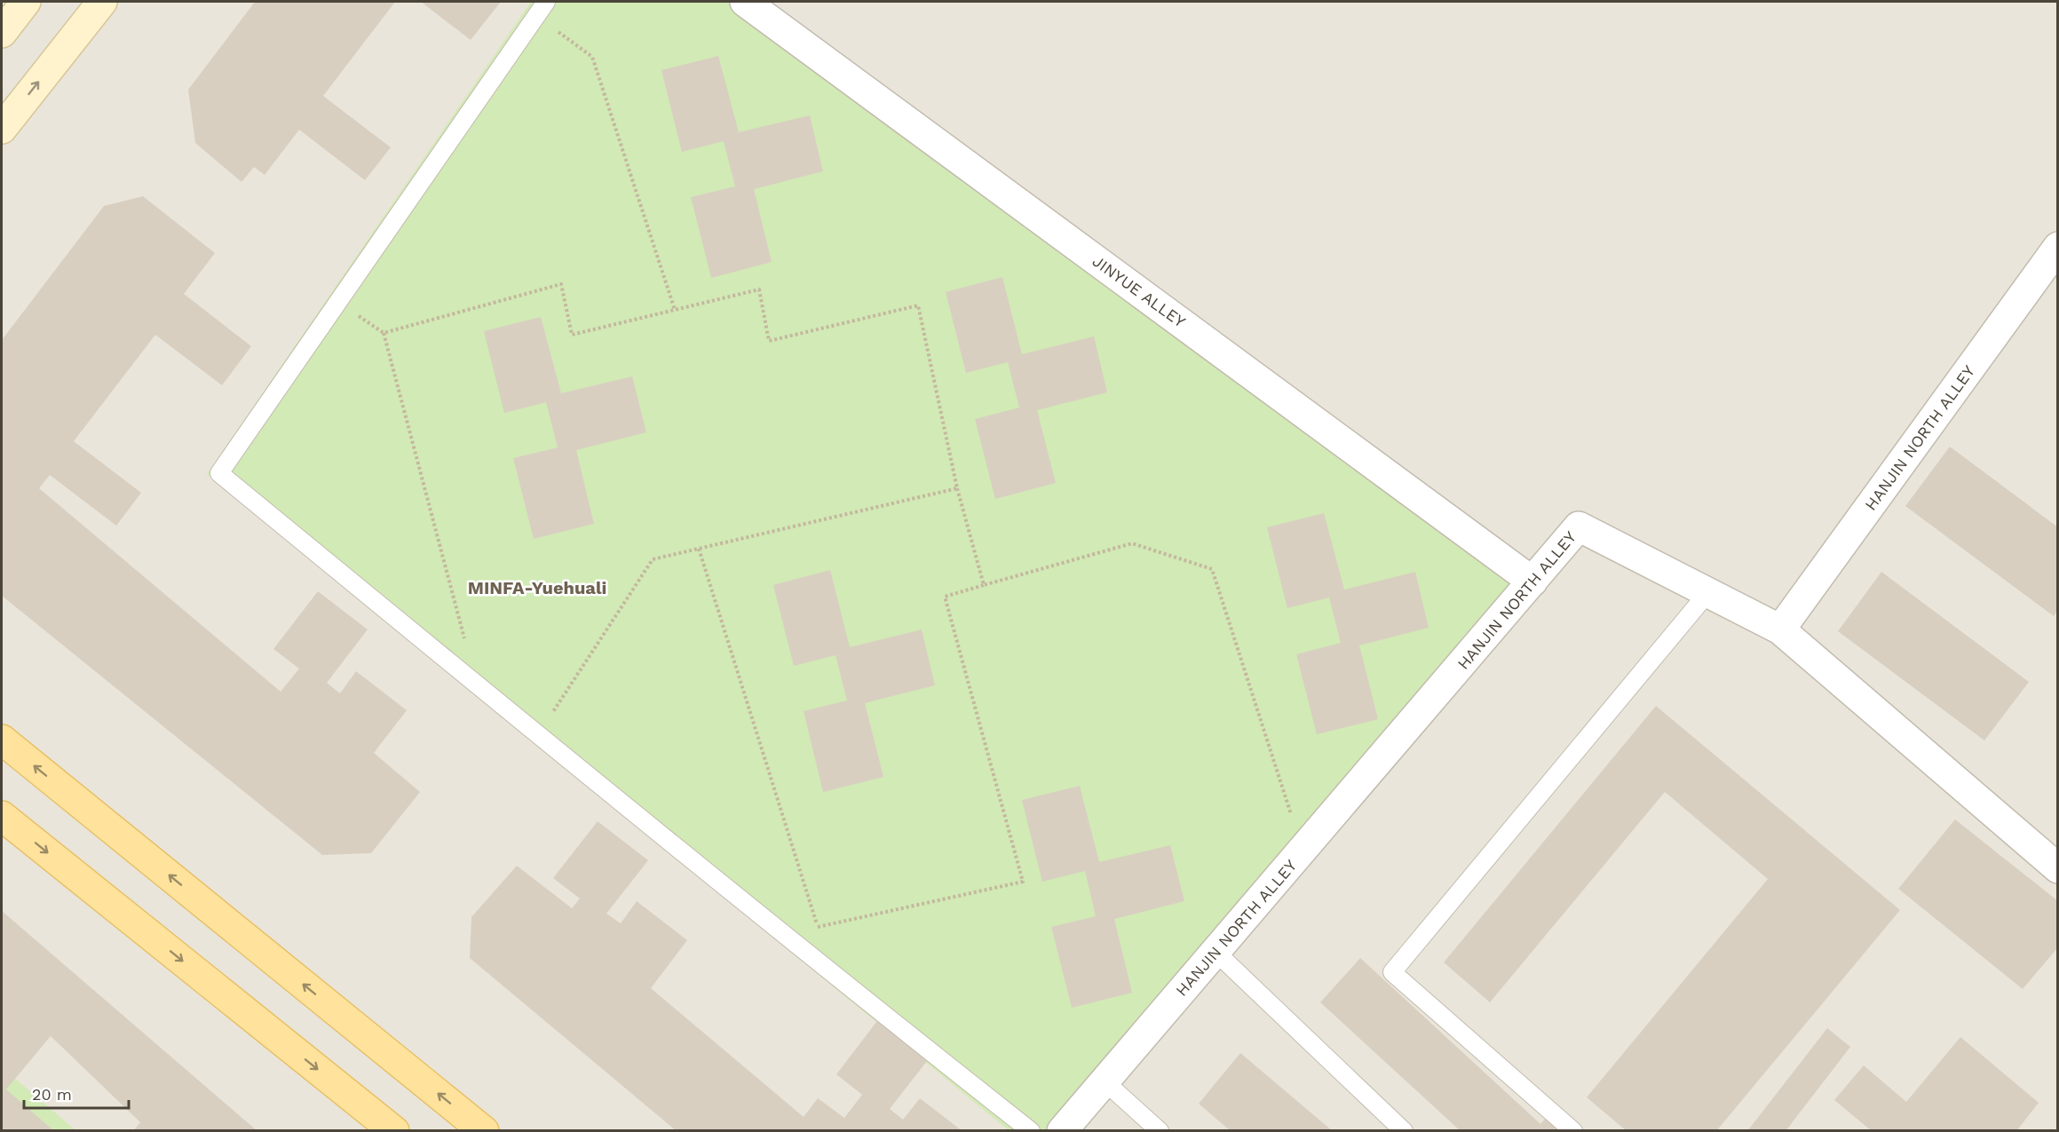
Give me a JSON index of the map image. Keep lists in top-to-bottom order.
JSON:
{
  "streets": {
    "street": ["JINYUE ALLEY", "HANJIN NORTH ALLEY"]
  },
  "crossings": [
    ["JINYUE ALLEY", "HANJIN NORTH ALLEY"]
  ],
  "districts": ["MINFA-Yuehuali"],
  "scale_bar": "20 m"
}
